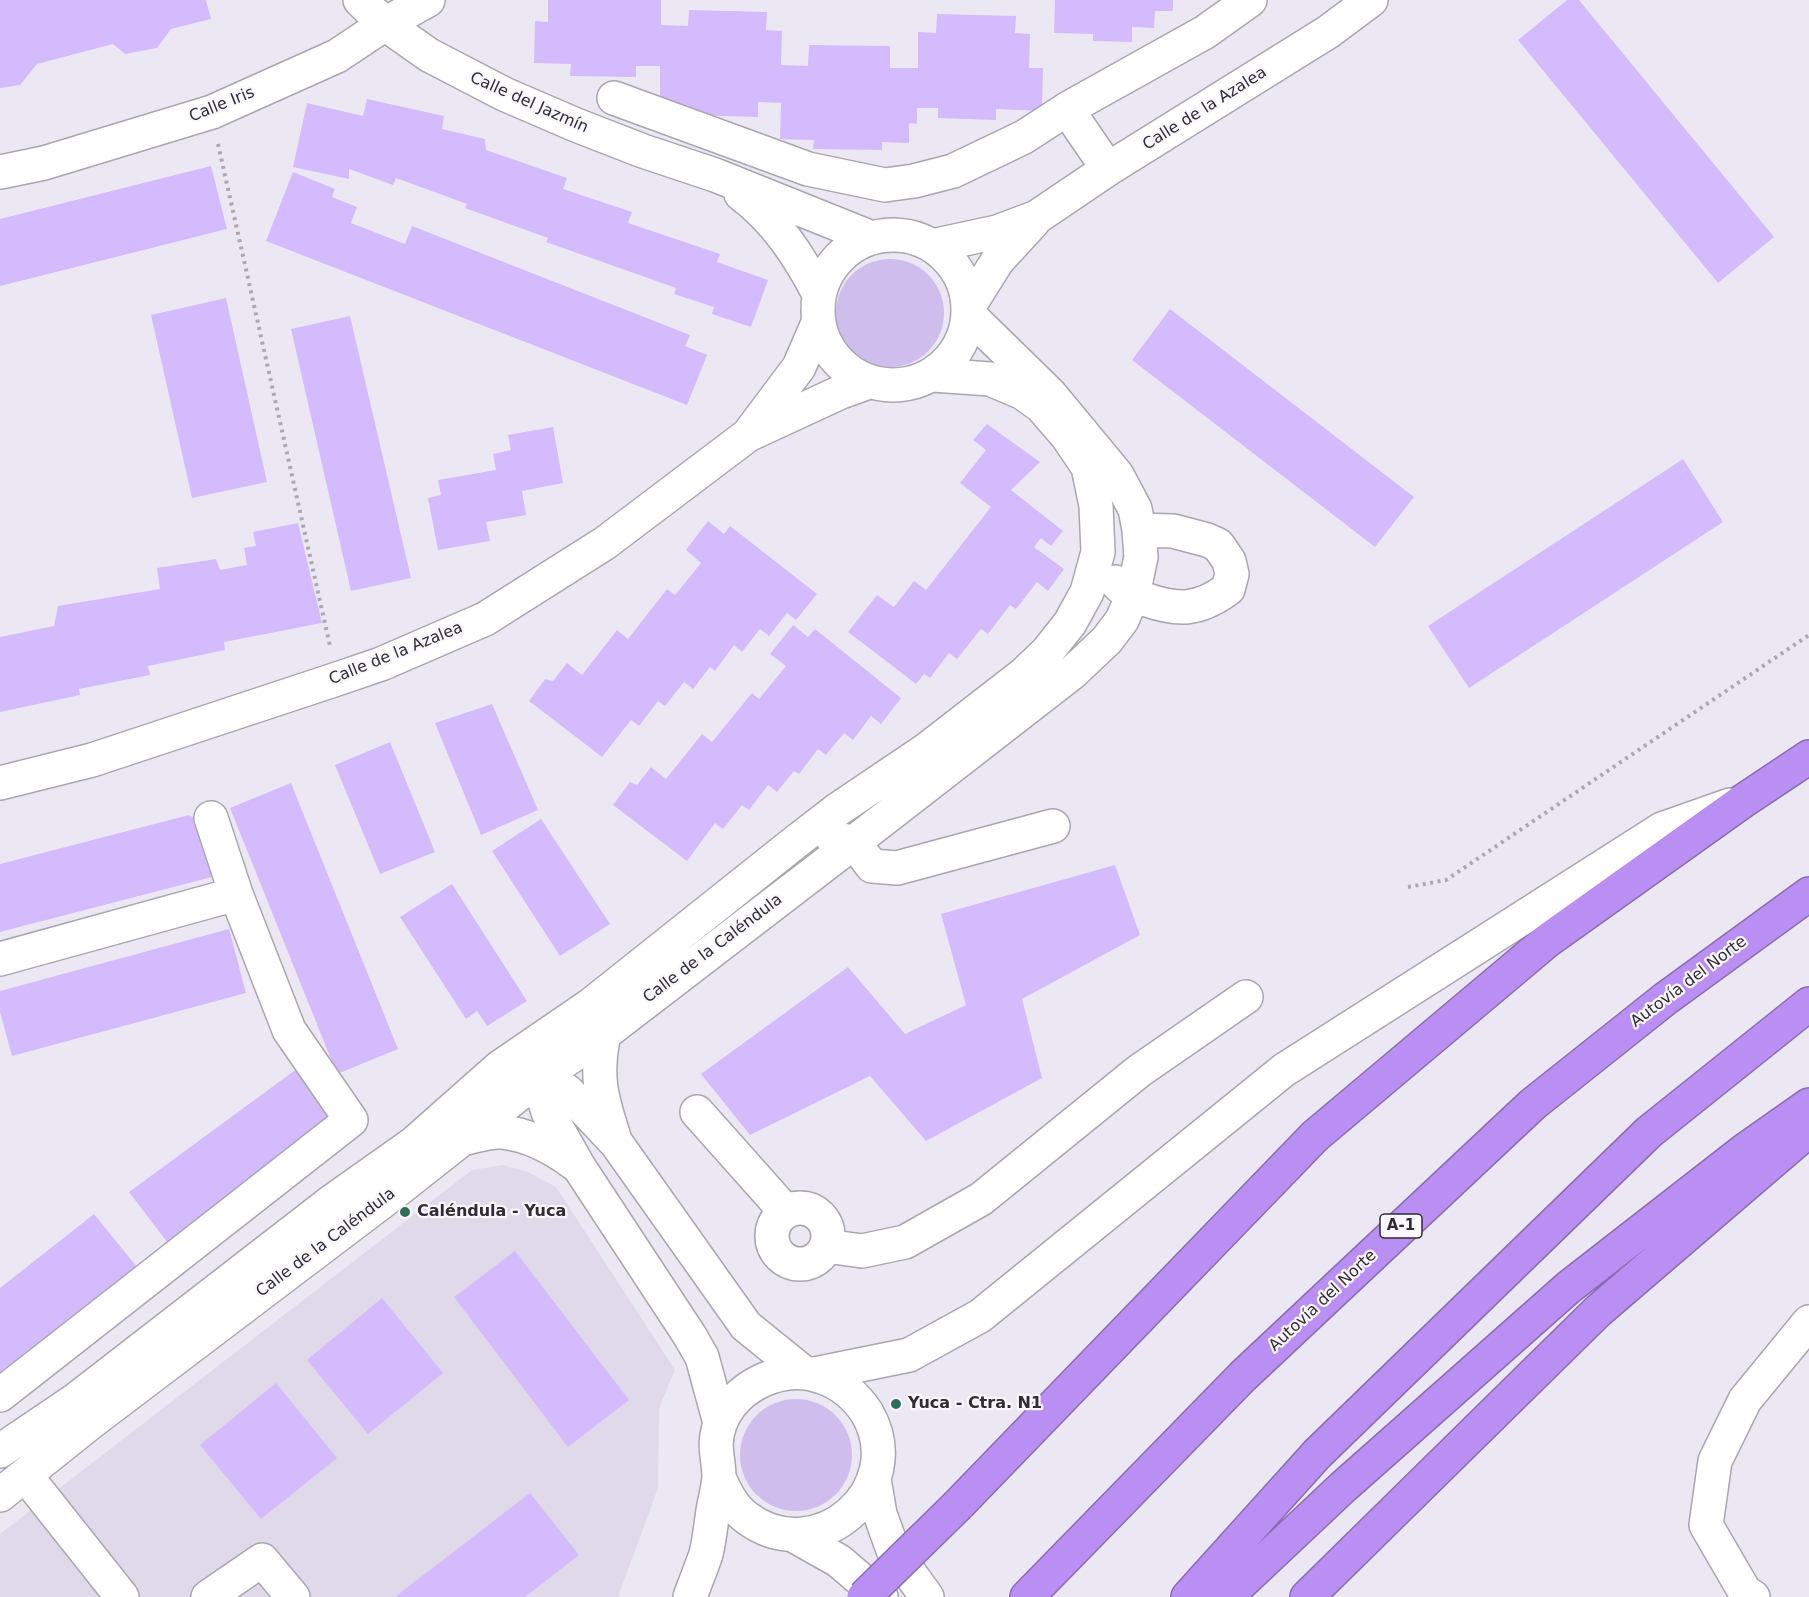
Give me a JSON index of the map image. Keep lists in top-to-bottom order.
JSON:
{
  "streets": {
    "highway": ["Autovía del Norte", "A-1"],
    "street": [
      "Calle del Jazmín",
      "Calle Iris",
      "Calle de la Azalea",
      "Calle de la Caléndula"
    ]
  },
  "crossings": [
    ["Calle del Jazmín", "Calle Iris"],
    ["Calle del Jazmín", "Calle de la Azalea"],
    ["Calle del Jazmín", "Calle de la Caléndula"],
    ["Calle de la Azalea", "Calle de la Caléndula"]
  ],
  "places": ["Caléndula - Yuca", "Yuca - Ctra. N1"]
}
